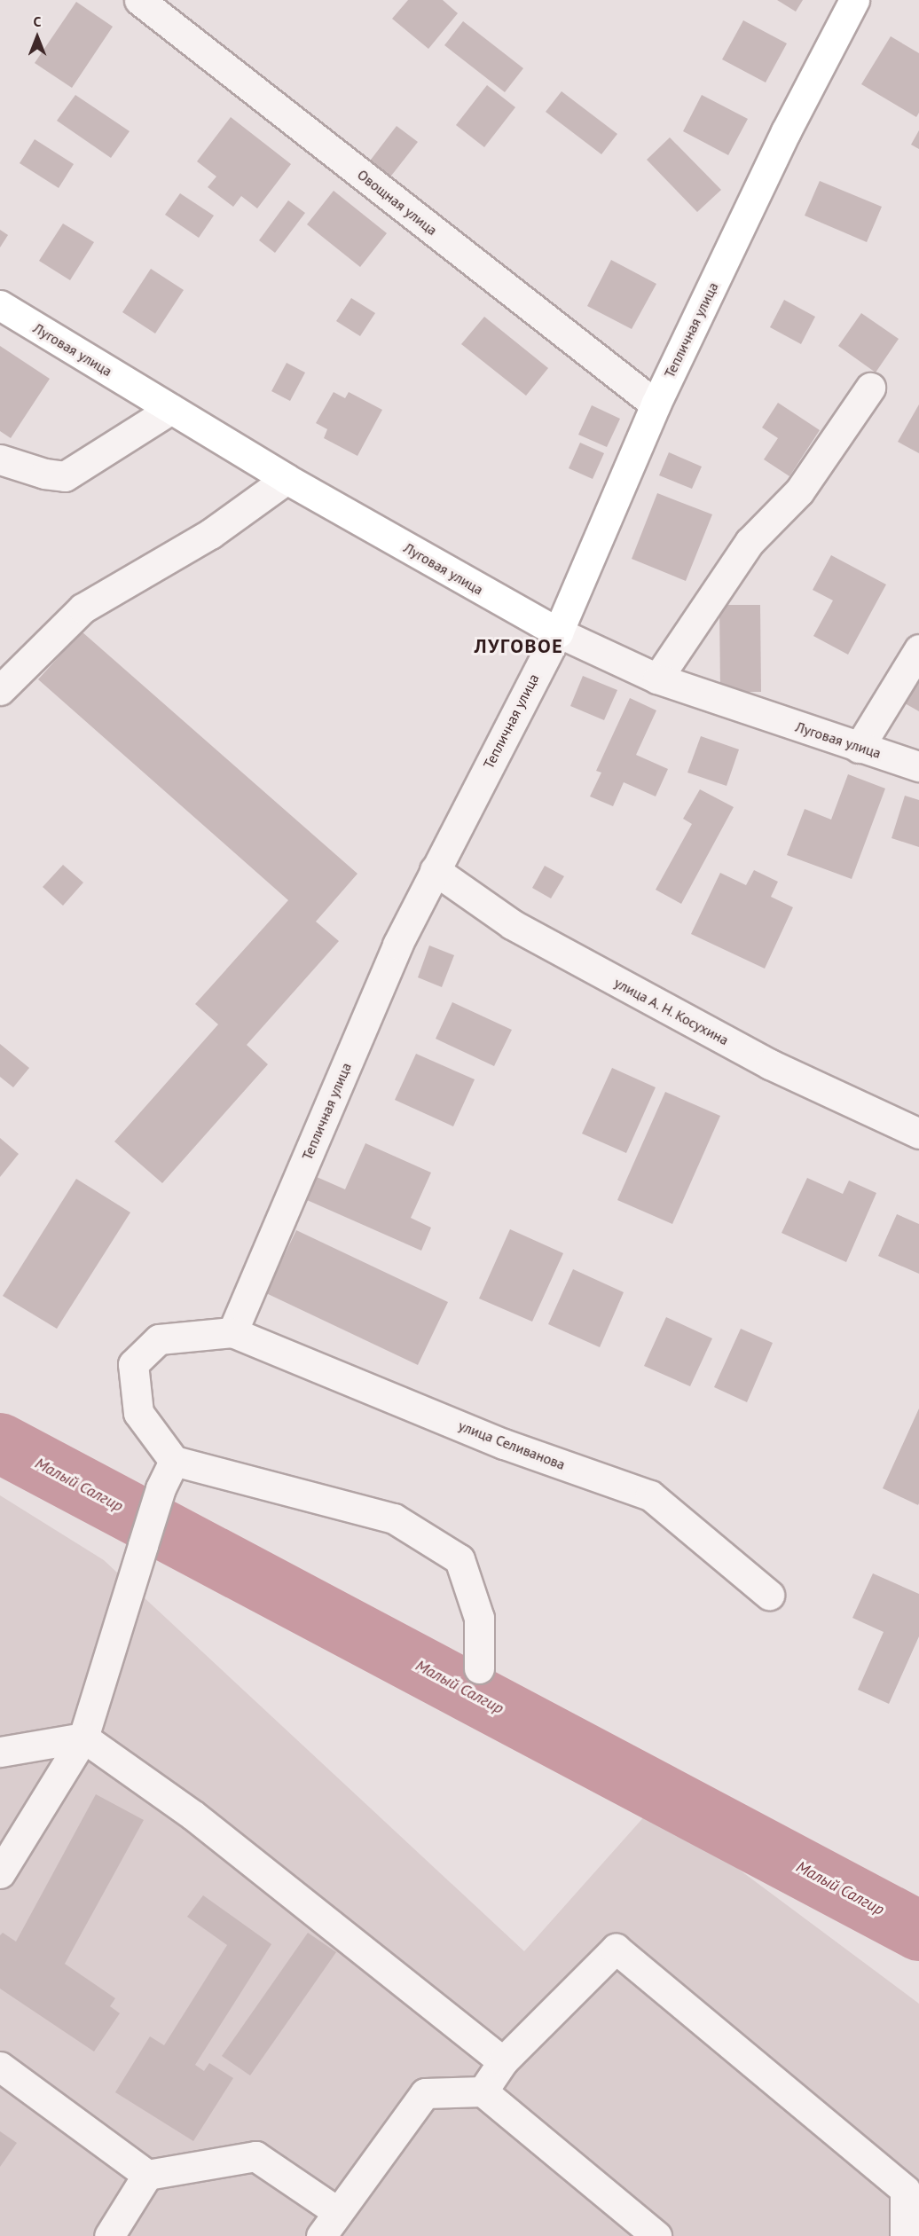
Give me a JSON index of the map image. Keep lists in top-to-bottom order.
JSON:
{
  "streets": {
    "main road": ["Тепличная улица", "Луговая улица"],
    "street": ["Овощная улица", "улица А. Н. Косухина", "улица Селиванова"]
  },
  "crossings": [
    ["Овощная улица", "Тепличная улица"],
    ["Тепличная улица", "Луговая улица"],
    ["Тепличная улица", "улица А. Н. Косухина"],
    ["Тепличная улица", "улица Селиванова"]
  ],
  "districts": ["ЛУГОВОЕ"],
  "water": ["Малый Салгир"],
  "north": "top"
}
